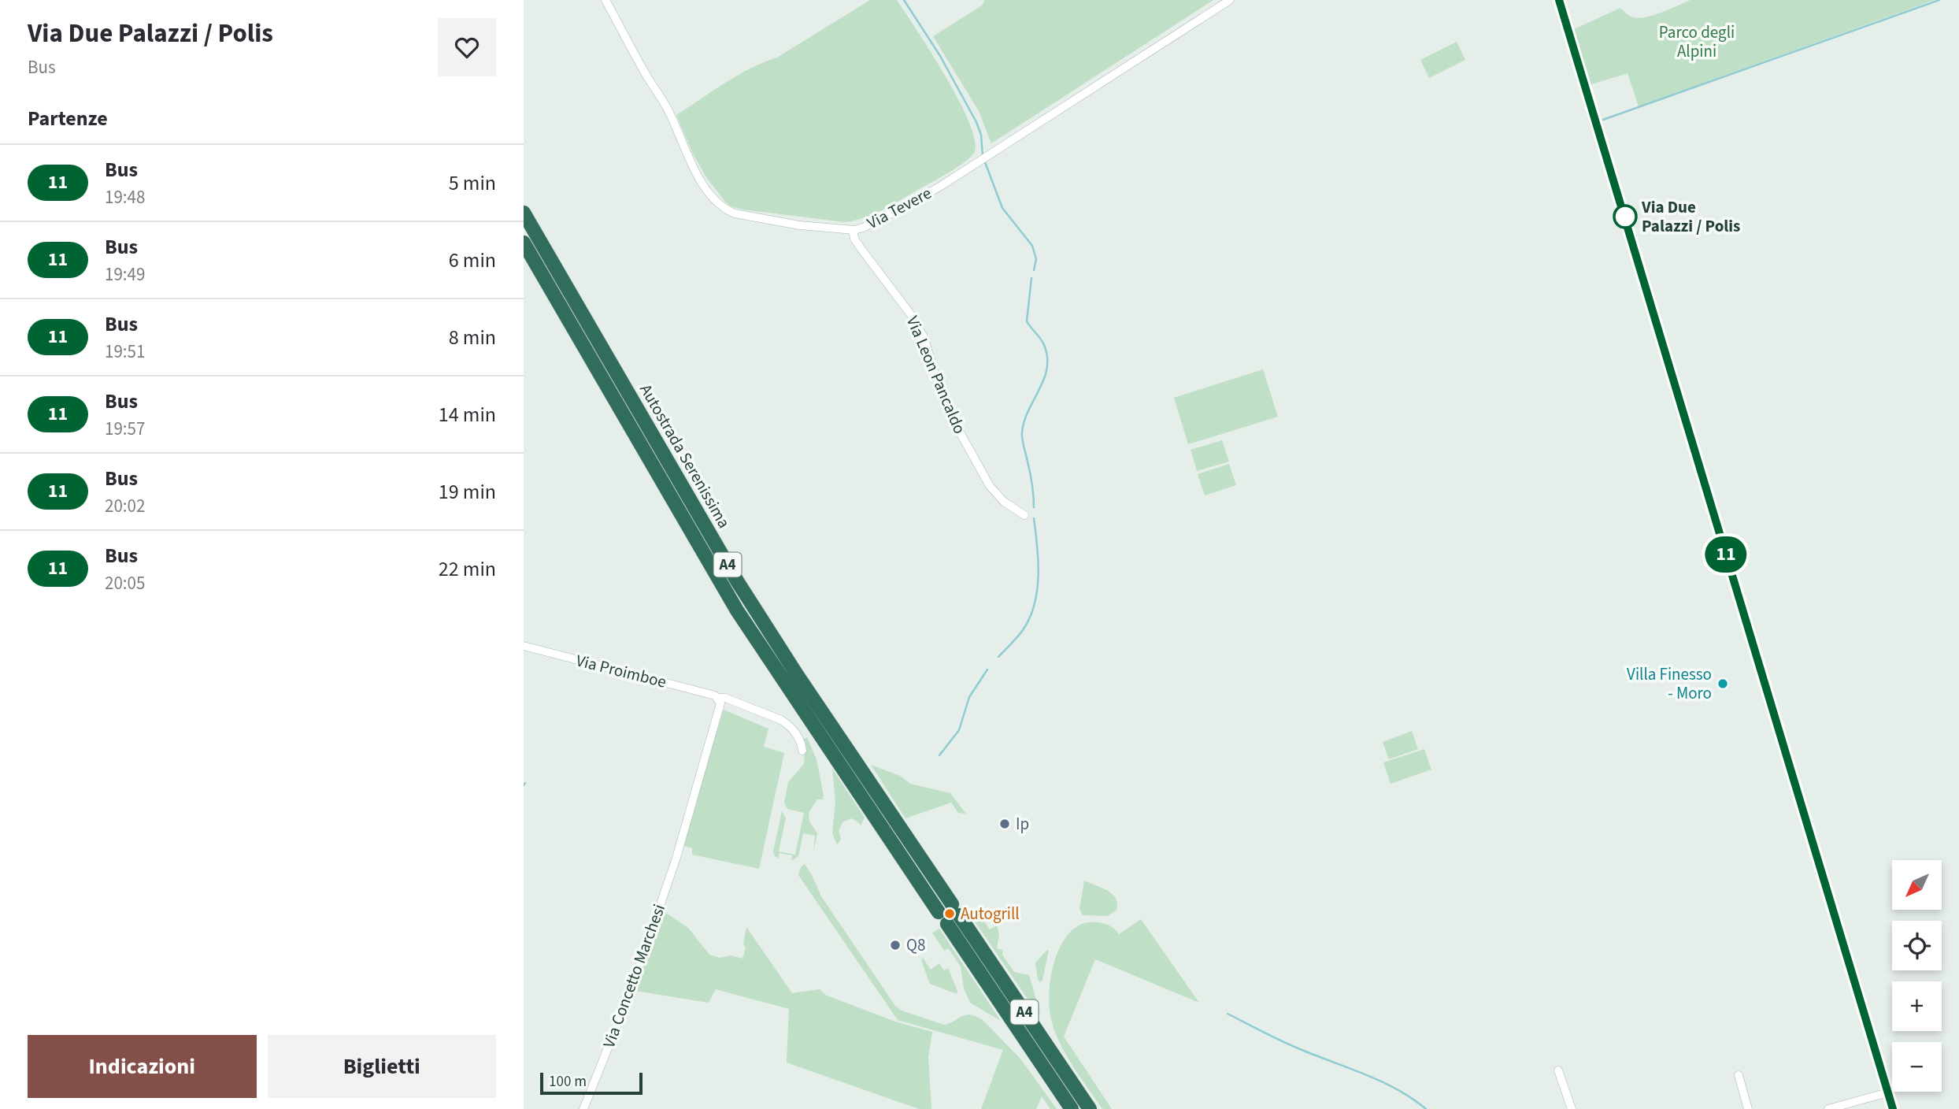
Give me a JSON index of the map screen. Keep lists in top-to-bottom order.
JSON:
{
  "streets": {
    "highway": ["Autostrada Serenissima", "A4"],
    "street": [
      "Via Tevere",
      "Via Leon Pancaldo",
      "Via Proimboe",
      "Via Concetto Marchesi"
    ]
  },
  "crossings": [
    ["Via Tevere", "Via Leon Pancaldo"],
    ["Via Proimboe", "Via Concetto Marchesi"]
  ],
  "parks": ["Parco degli Alpini"],
  "places": [
    "Via Due Palazzi / Polis",
    "Villa Finesso - Moro",
    "Ip",
    "Autogrill",
    "Q8"
  ],
  "lines": ["bus line 11"],
  "scale_bar": "100 m",
  "north": "bottom left",
  "page": {
    "heading": [
      ["Via Due Palazzi / Polis", "Bus"],
      "Partenze"
    ],
    "on_map": "11",
    "list": [
      {
        "mark": "11",
        "name": "Bus",
        "note": "19:48",
        "value": "5 min"
      },
      {
        "mark": "11",
        "name": "Bus",
        "note": "19:49",
        "value": "6 min"
      },
      {
        "mark": "11",
        "name": "Bus",
        "note": "19:51",
        "value": "8 min"
      },
      {
        "mark": "11",
        "name": "Bus",
        "note": "19:57",
        "value": "14 min"
      },
      {
        "mark": "11",
        "name": "Bus",
        "note": "20:02",
        "value": "19 min"
      },
      {
        "mark": "11",
        "name": "Bus",
        "note": "20:05",
        "value": "22 min"
      }
    ],
    "map_buttons": ["+", "−"],
    "buttons": ["Indicazioni", "Biglietti"],
    "scale": "100 m"
  }
}
